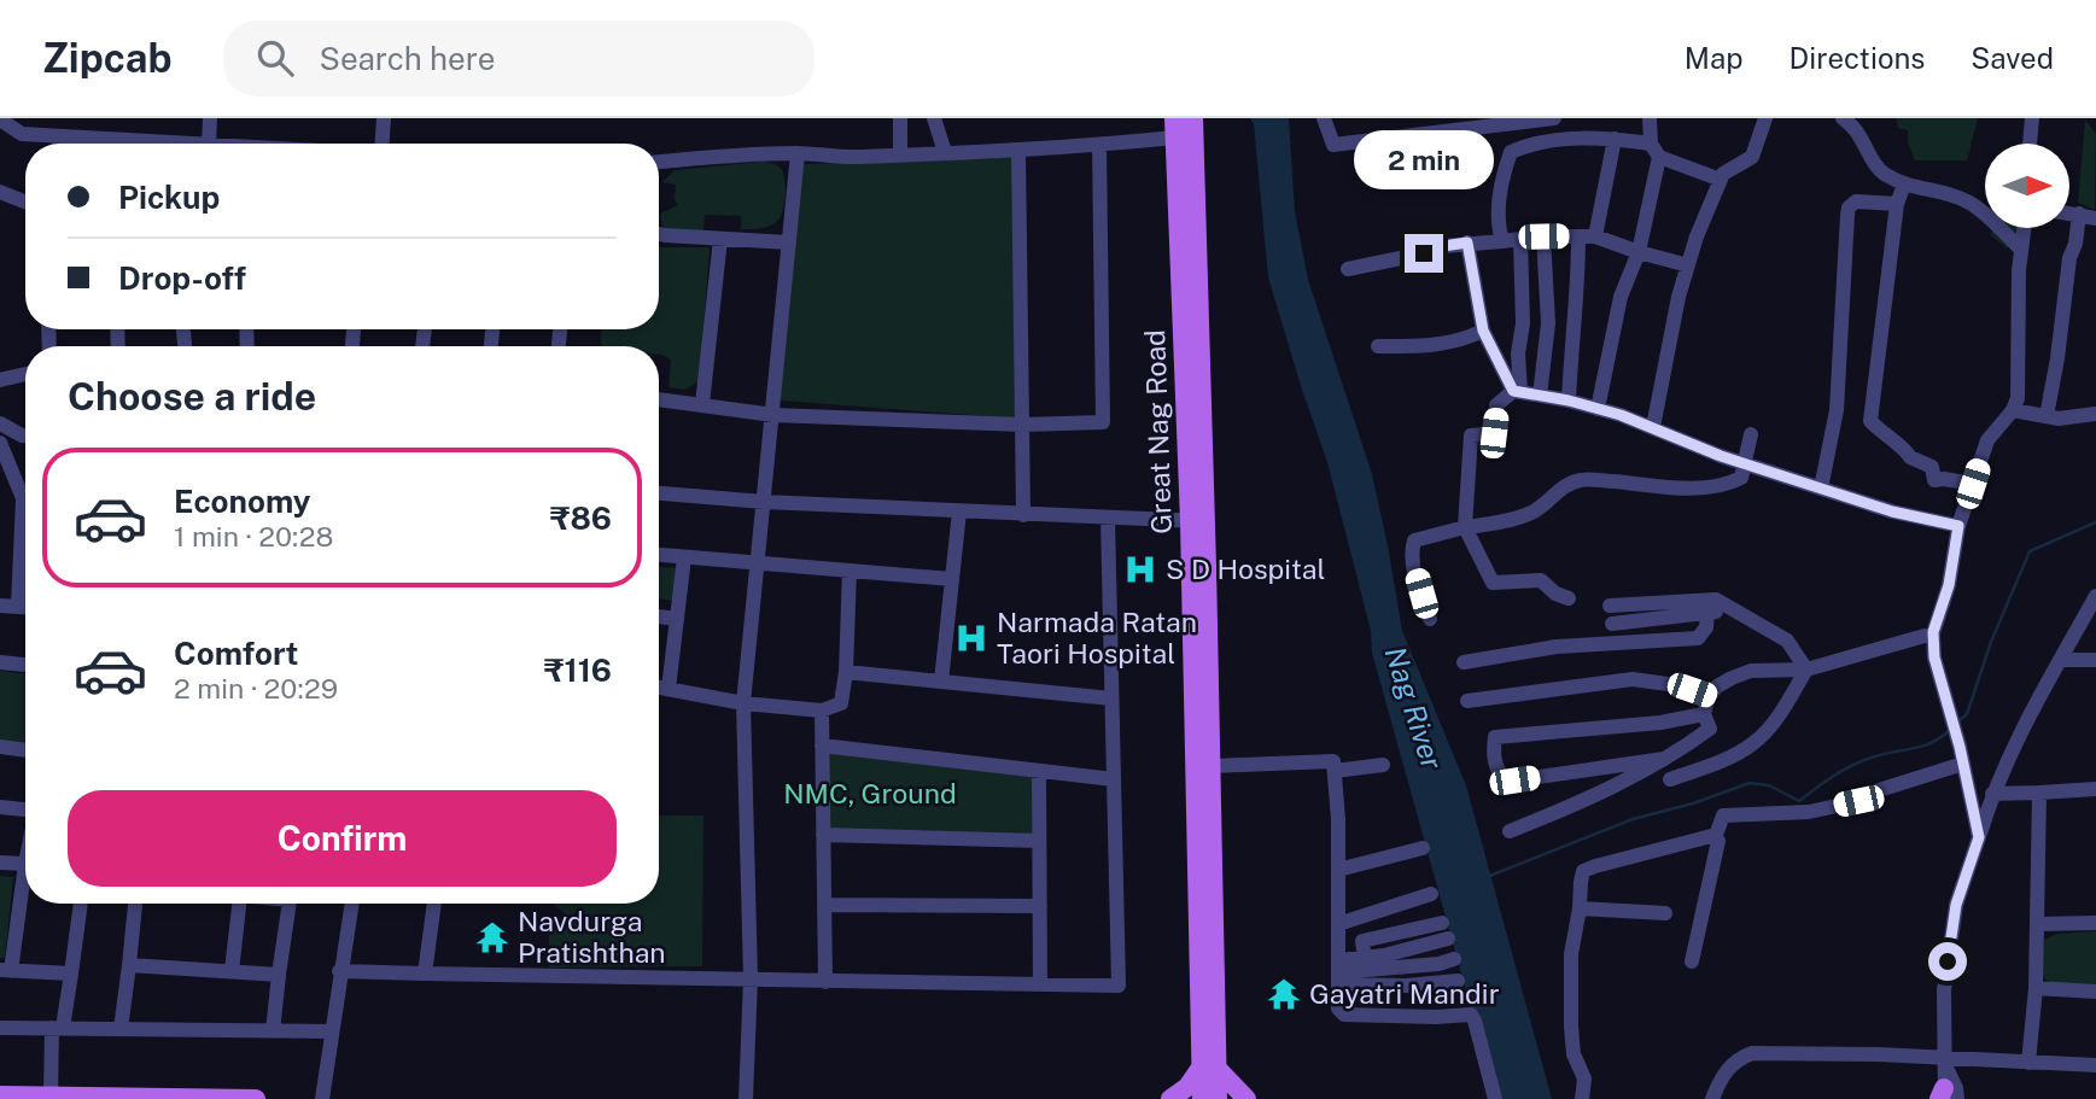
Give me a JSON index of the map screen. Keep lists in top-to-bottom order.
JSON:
{
  "streets": {
    "main road": ["Great Nag Road"]
  },
  "water": ["Nag River"],
  "parks": ["NMC, Ground"],
  "places": {
    "hospital": ["S D Hospital", "Narmada Ratan Taori Hospital"],
    "temple": ["Navdurga Pratishthan", "Gayatri Mandir"]
  },
  "north": "right",
  "page": {
    "header": "Zipcab",
    "search": "Search here",
    "nav": ["Map", "Directions", "Saved"],
    "bubble": "2 min",
    "banner": ["Pickup", "Drop-off"],
    "heading": "Choose a ride",
    "list": [
      {
        "name": "Economy",
        "note": "1 min · 20:28",
        "value": "₹86"
      },
      {
        "name": "Comfort",
        "note": "2 min · 20:29",
        "value": "₹116"
      }
    ],
    "buttons": "Confirm"
  }
}
